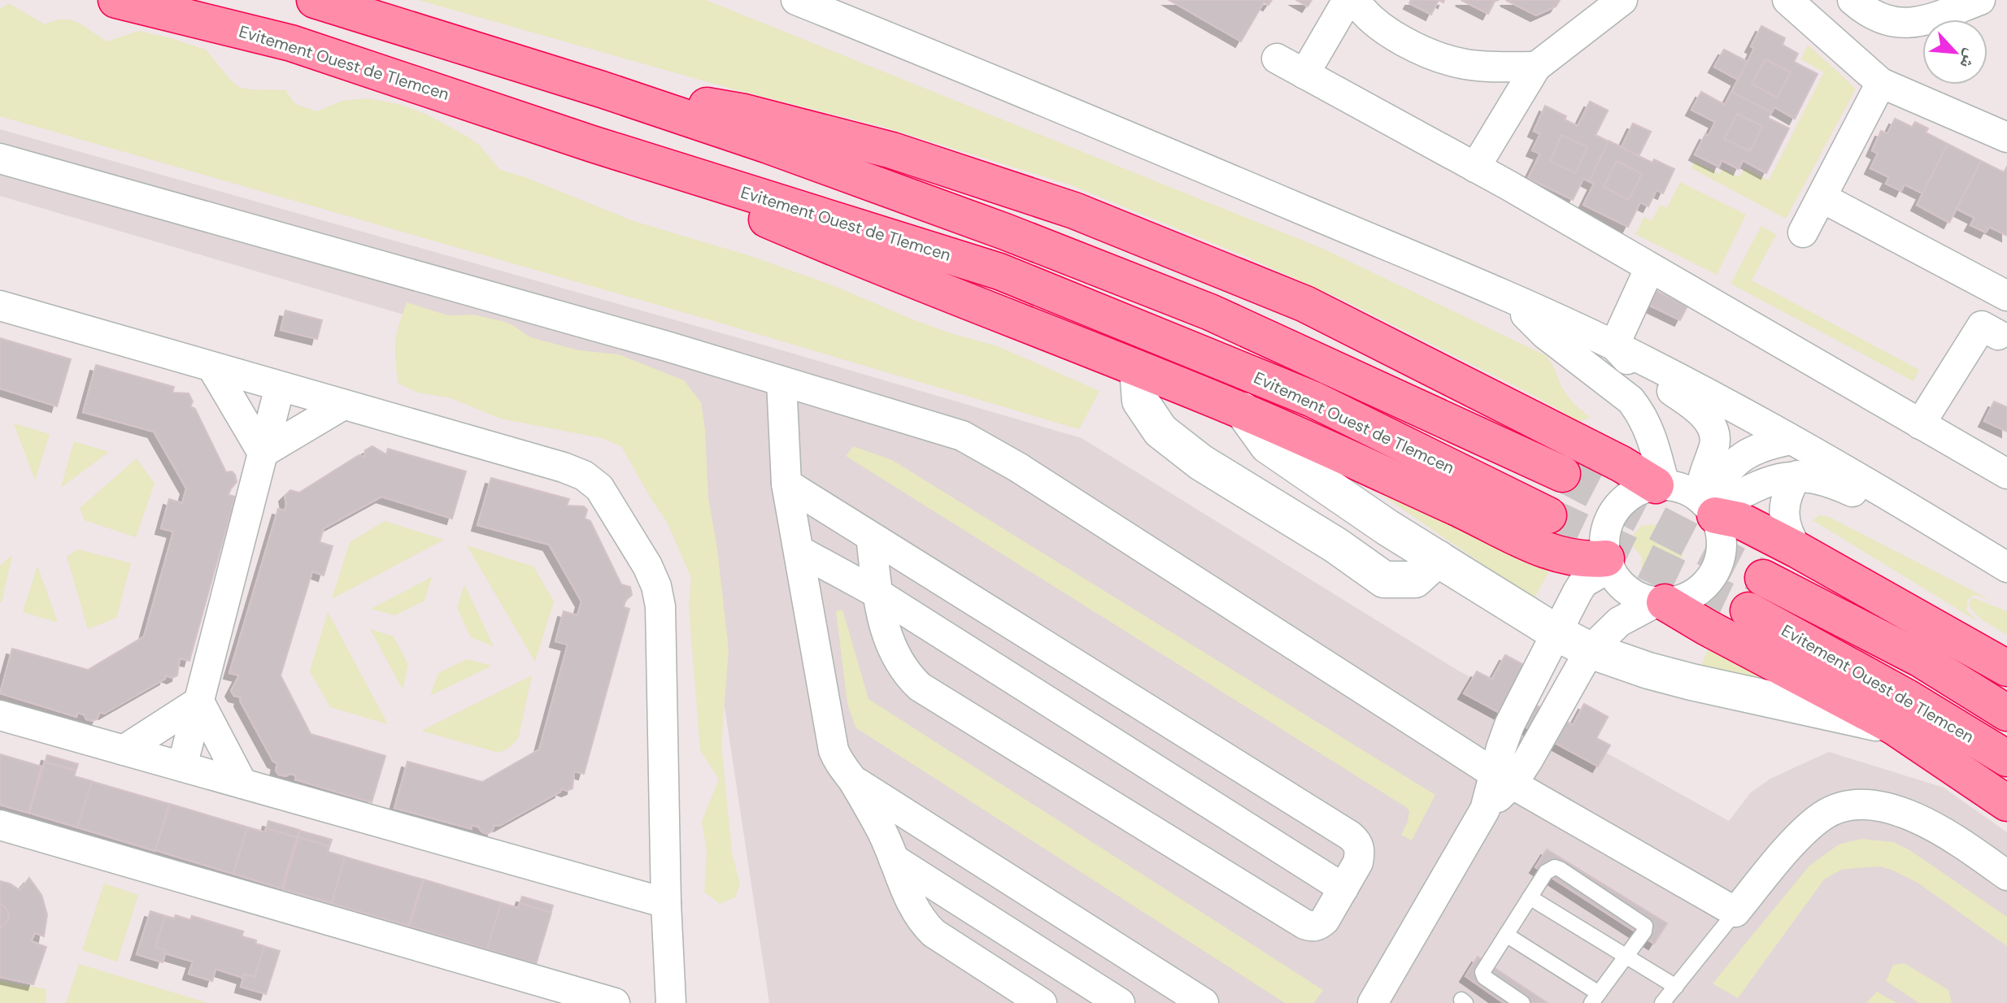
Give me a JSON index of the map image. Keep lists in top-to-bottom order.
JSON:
{
  "streets": {
    "highway": ["Evitement Ouest de Tlemcen"]
  },
  "north": "bottom right"
}
